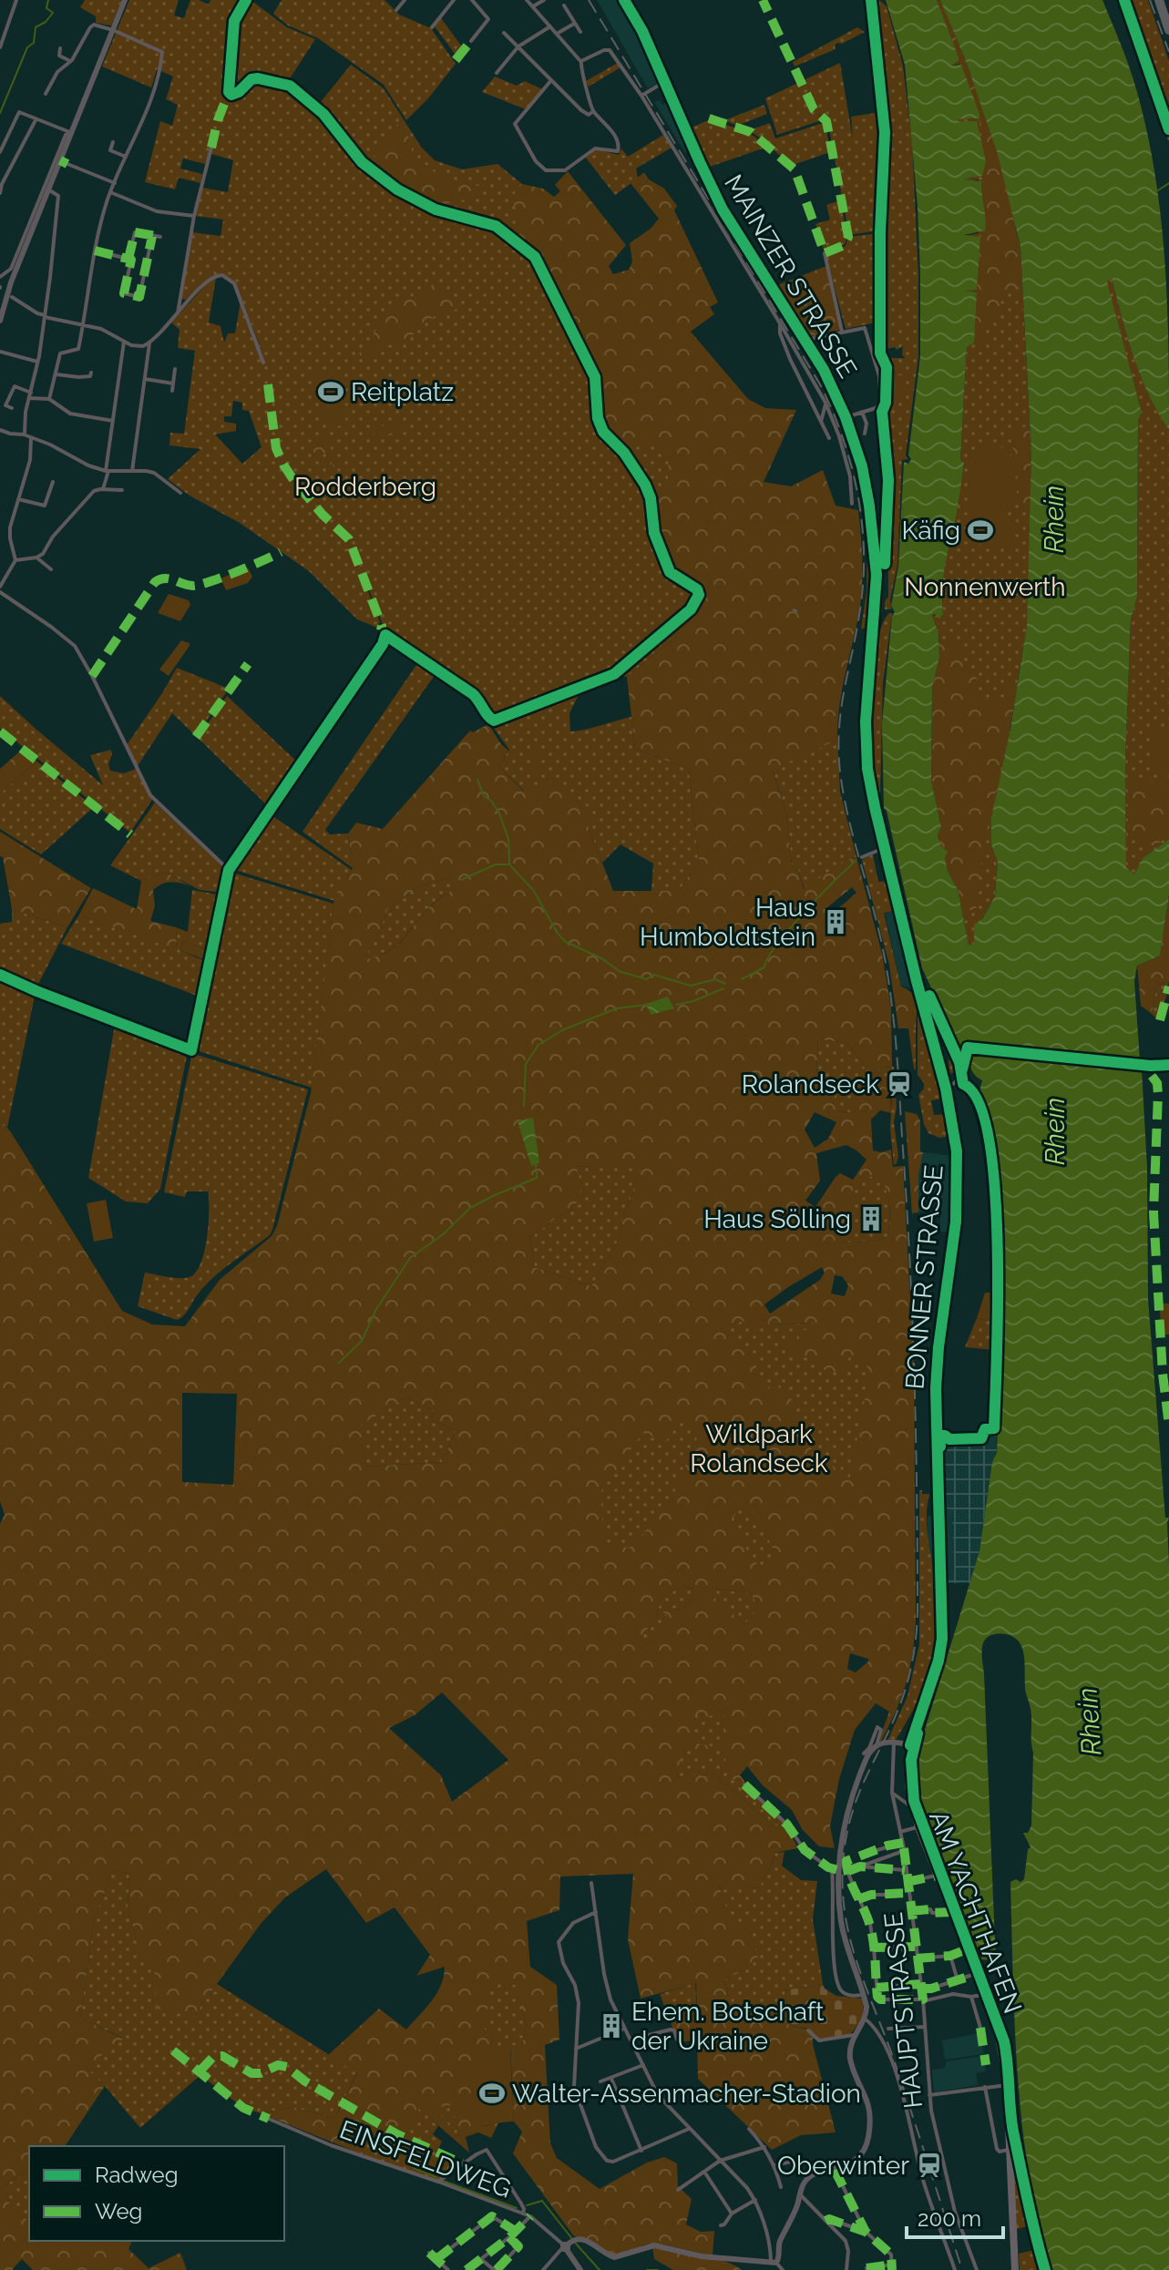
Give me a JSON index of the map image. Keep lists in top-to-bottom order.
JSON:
{
  "streets": {
    "main road": ["MAINZER STRASSE", "BONNER STRASSE", "AM YACHTHAFEN"],
    "street": ["HAUPTSTRASSE", "EINSFELDWEG"]
  },
  "crossings": [
    ["MAINZER STRASSE", "BONNER STRASSE"],
    ["BONNER STRASSE", "AM YACHTHAFEN"],
    ["AM YACHTHAFEN", "HAUPTSTRASSE"]
  ],
  "water": ["Rhein"],
  "parks": ["Rodderberg", "Nonnenwerth", "Wildpark Rolandseck"],
  "places": {
    "sports": ["Reitplatz", "Käfig", "Walter-Assenmacher-Stadion"],
    "building": ["Haus Humboldtstein", "Haus Sölling", "Ehem. Botschaft der Ukraine"],
    "station": ["Rolandseck", "Oberwinter"]
  },
  "legend": ["Radweg", "Weg"],
  "scale_bar": "200 m"
}
